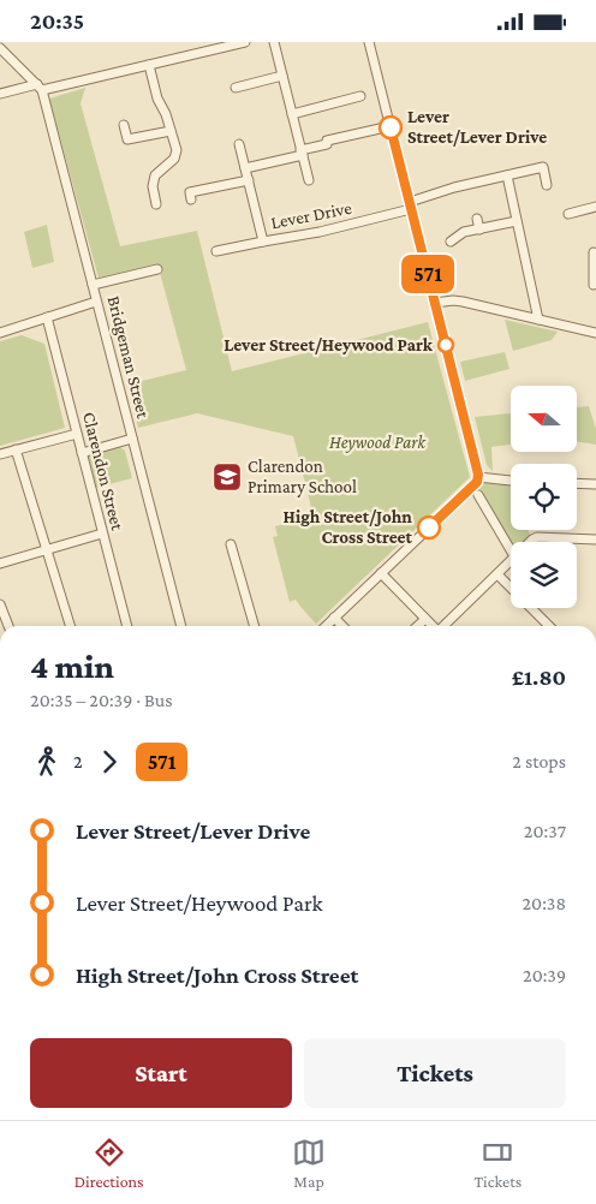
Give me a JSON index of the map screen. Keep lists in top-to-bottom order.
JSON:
{
  "streets": {
    "street": ["Lever Drive", "Bridgeman Street", "Clarendon Street"]
  },
  "parks": ["Heywood Park"],
  "places": {
    "other": ["Lever Street/Lever Drive", "Lever Street/Heywood Park", "High Street/John Cross Street"],
    "school or university": ["Clarendon Primary School"]
  },
  "lines": ["bus line 571"],
  "north": "left",
  "page": {
    "status": "20:35",
    "on_map": "571",
    "heading": ["4 min", "20:35 – 20:39 · Bus", "£1.80"],
    "legs": ["2", "571", "2 stops"],
    "list": [
      {
        "name": "Lever Street/Lever Drive",
        "value": "20:37"
      },
      {
        "name": "Lever Street/Heywood Park",
        "value": "20:38"
      },
      {
        "name": "High Street/John Cross Street",
        "value": "20:39"
      }
    ],
    "buttons": ["Start", "Tickets"],
    "tabs": ["Directions", "Map", "Tickets"]
  }
}
